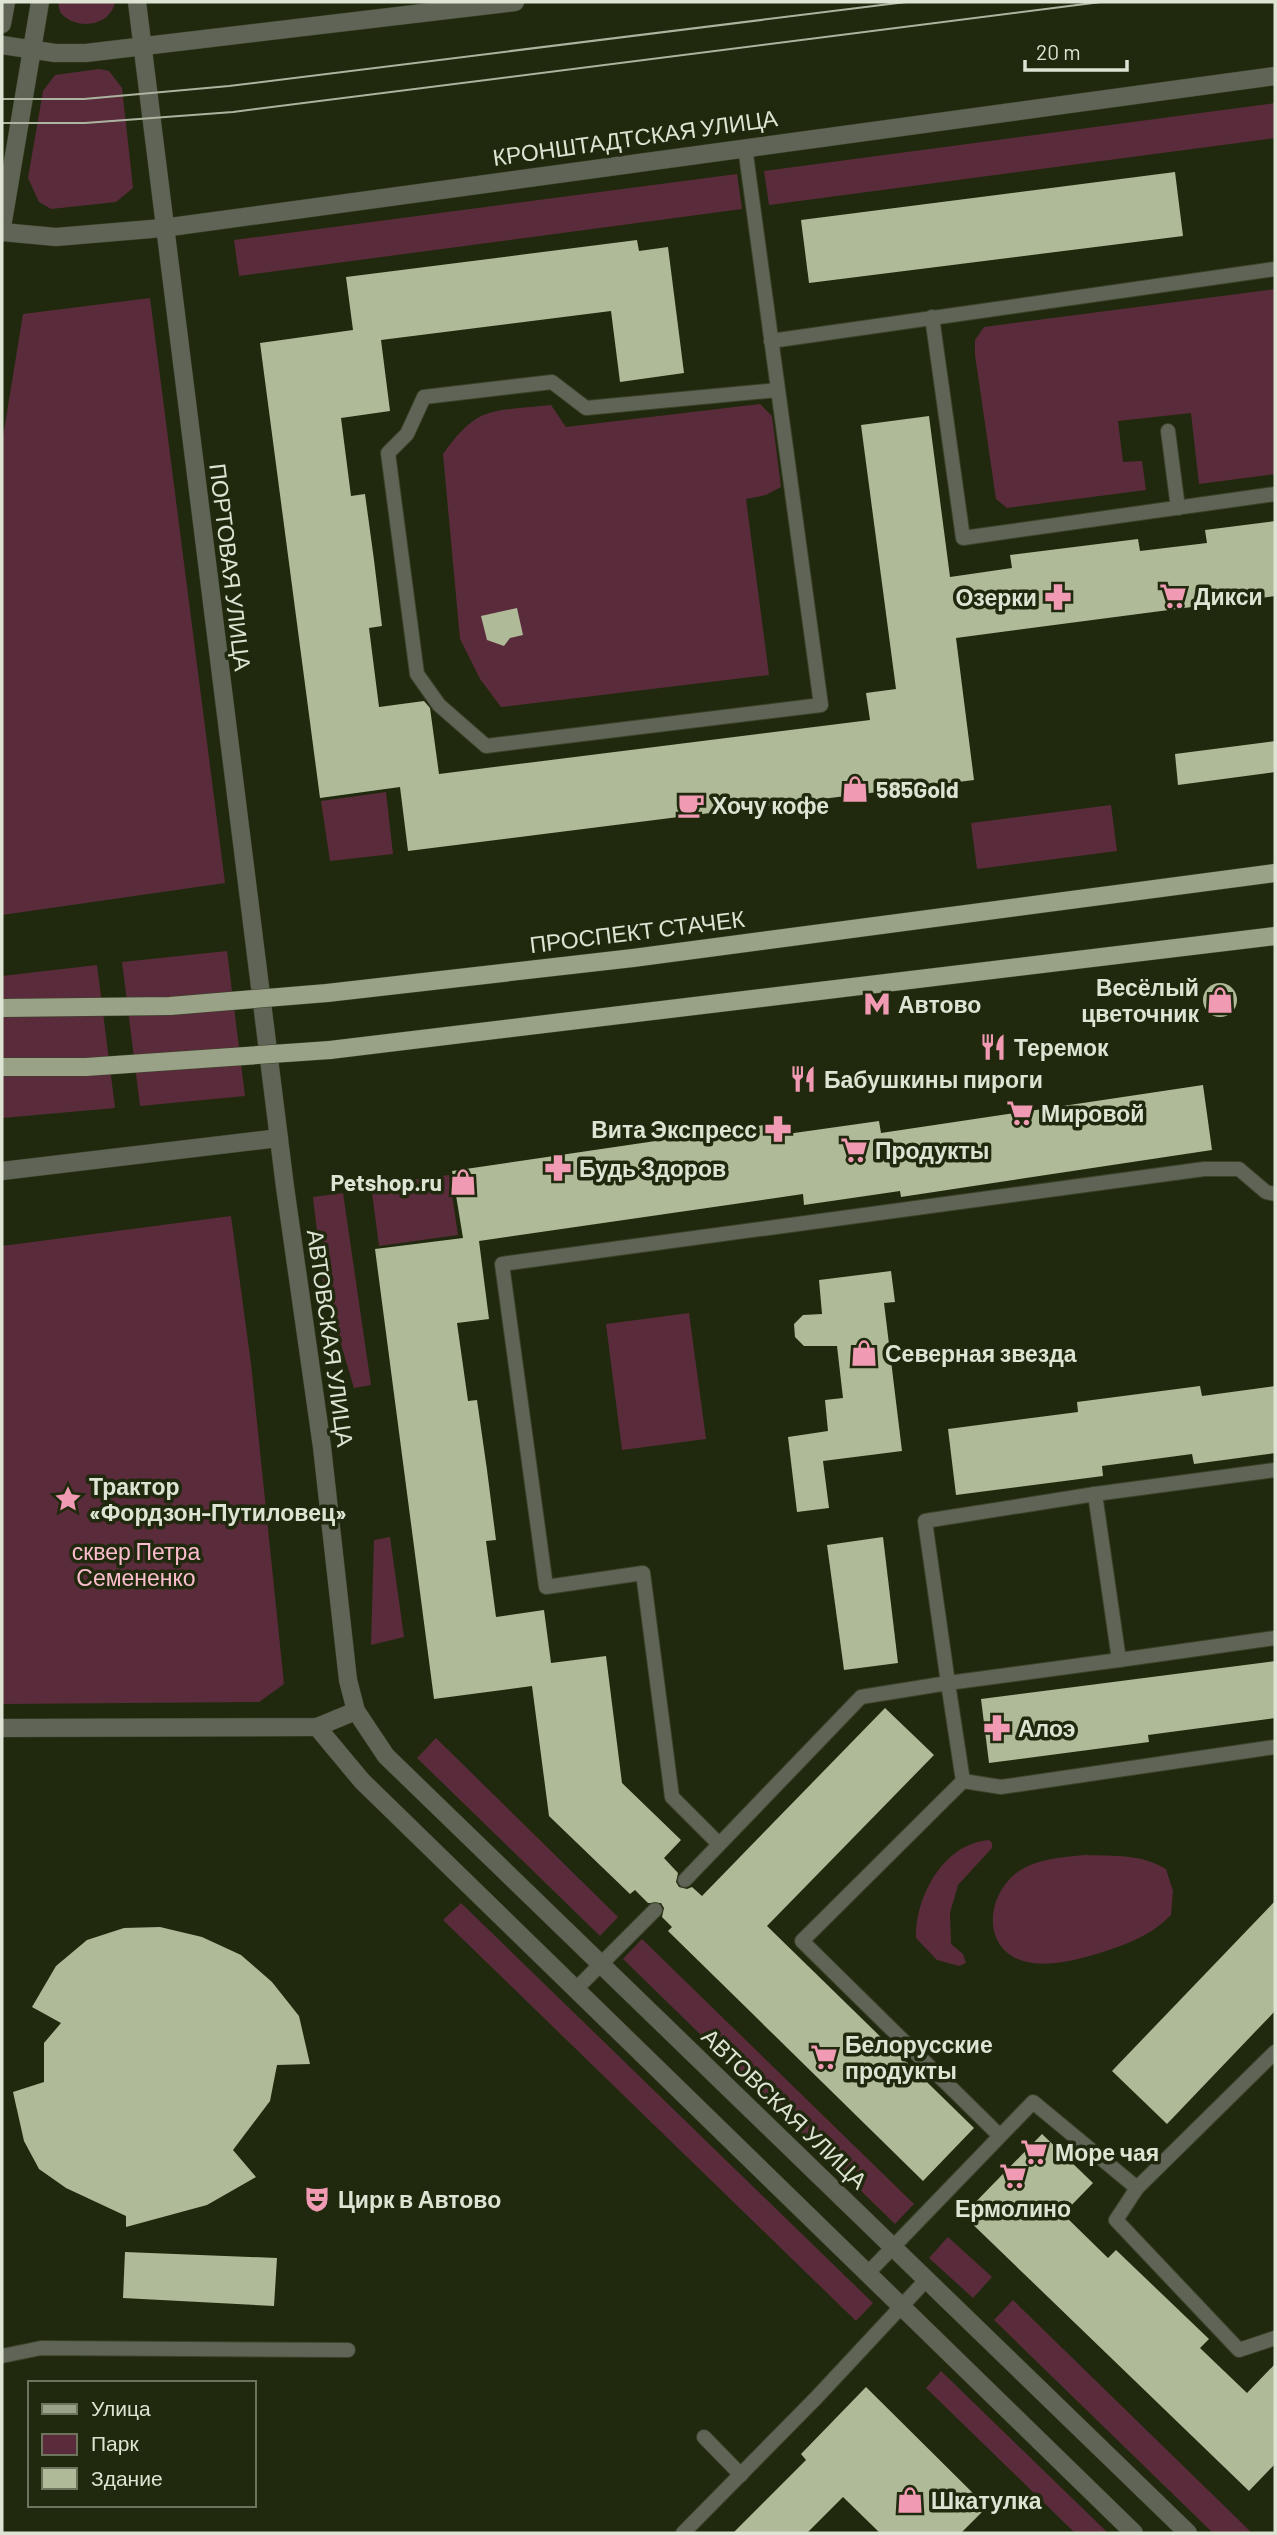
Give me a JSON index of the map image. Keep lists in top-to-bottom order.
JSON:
{
  "streets": {
    "main road": ["ПРОСПЕКТ СТАЧЕК"],
    "street": ["КРОНШТАДТСКАЯ УЛИЦА", "ПОРТОВАЯ УЛИЦА", "АВТОВСКАЯ УЛИЦА"]
  },
  "crossings": [
    ["КРОНШТАДТСКАЯ УЛИЦА", "ПОРТОВАЯ УЛИЦА"],
    ["ПОРТОВАЯ УЛИЦА", "АВТОВСКАЯ УЛИЦА"]
  ],
  "parks": ["сквер Петра Семененко"],
  "places": {
    "supermarket": [
      "Дикси",
      "Мировой",
      "Продукты",
      "Белорусские продукты",
      "Море чая",
      "Ермолино"
    ],
    "pharmacy": [
      "Озерки",
      "Вита Экспресс",
      "Будь Здоров",
      "Алоэ"
    ],
    "shop": [
      "585Gold",
      "Весёлый цветочник",
      "Petshop.ru",
      "Северная звезда",
      "Шкатулка"
    ],
    "cafe": ["Хочу кофе"],
    "metro station": ["Автово"],
    "restaurant": ["Теремок", "Бабушкины пироги"],
    "place": ["Трактор «Фордзон-Путиловец»"],
    "theatre": ["Цирк в Автово"]
  },
  "legend": ["Улица", "Парк", "Здание"],
  "scale_bar": "20 m"
}
